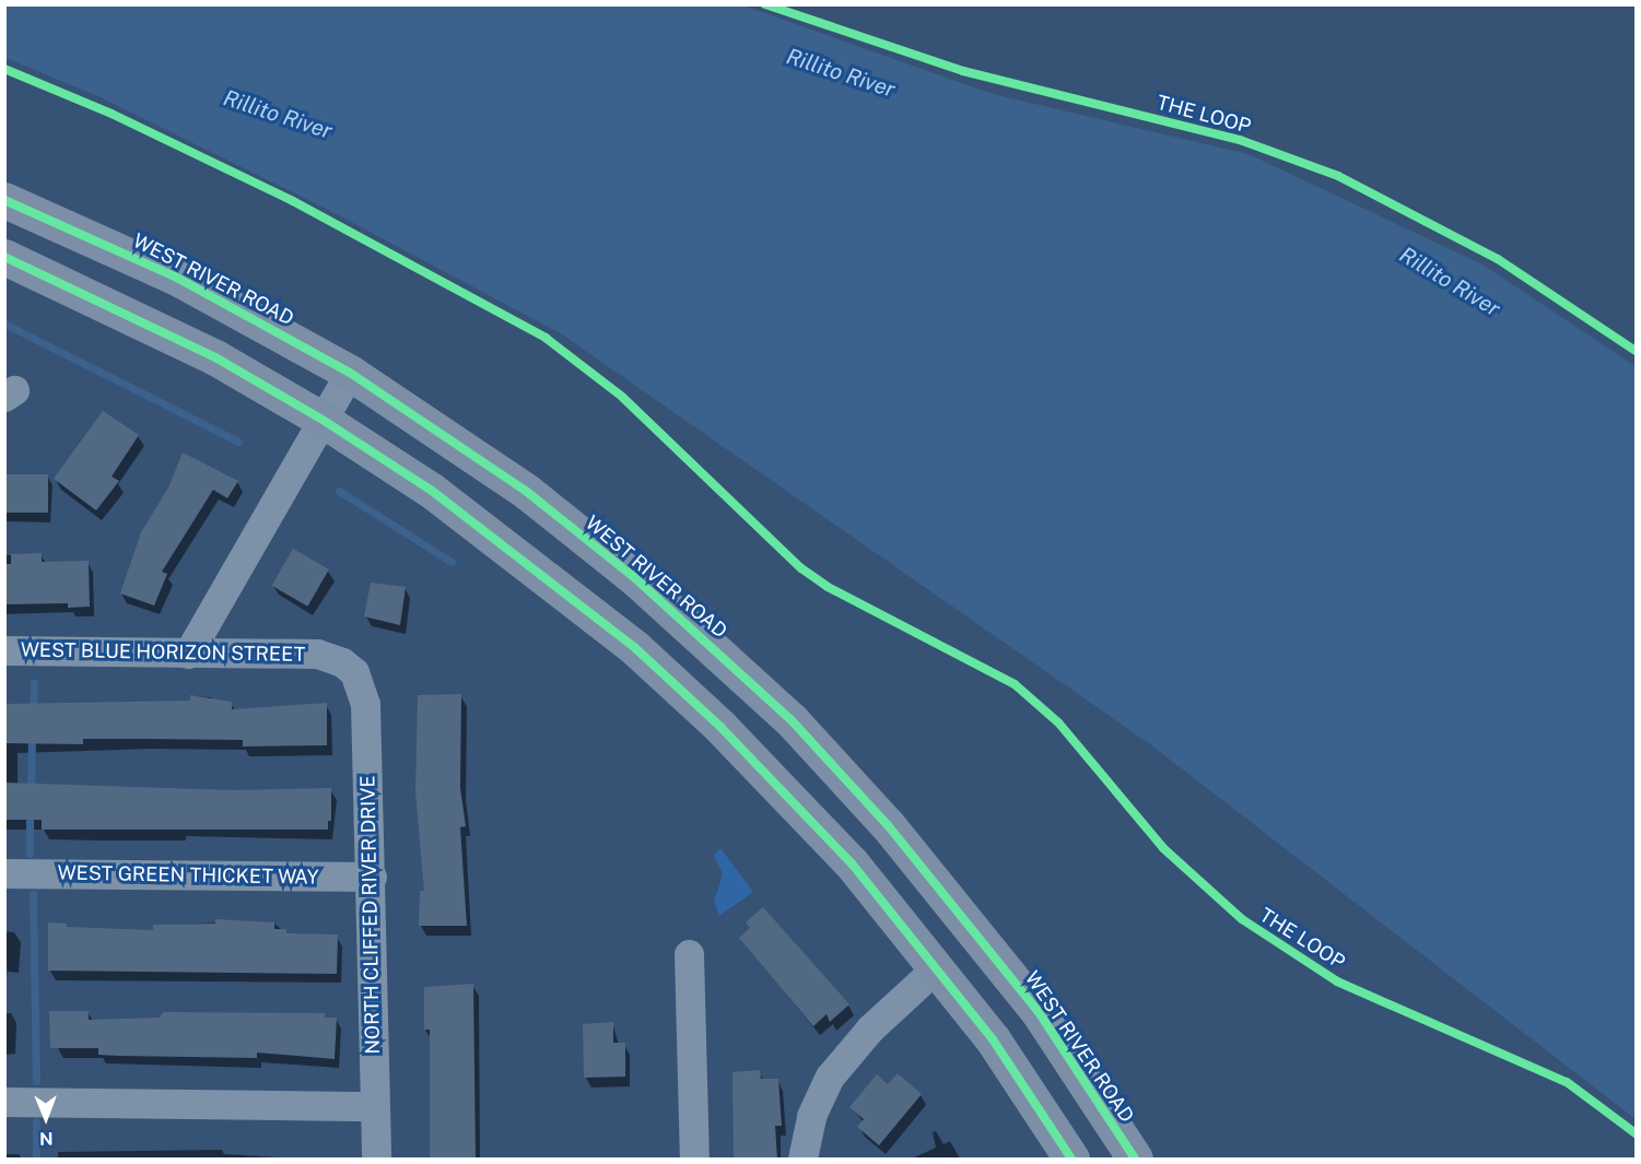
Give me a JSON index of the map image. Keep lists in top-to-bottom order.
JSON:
{
  "streets": {
    "main road": ["WEST RIVER ROAD"],
    "street": ["WEST BLUE HORIZON STREET", "WEST GREEN THICKET WAY", "NORTH CLIFFED RIVER DRIVE"],
    "cycle path": ["THE LOOP"]
  },
  "crossings": [
    ["WEST BLUE HORIZON STREET", "NORTH CLIFFED RIVER DRIVE"],
    ["WEST GREEN THICKET WAY", "NORTH CLIFFED RIVER DRIVE"]
  ],
  "water": ["Rillito River"],
  "north": "bottom"
}
